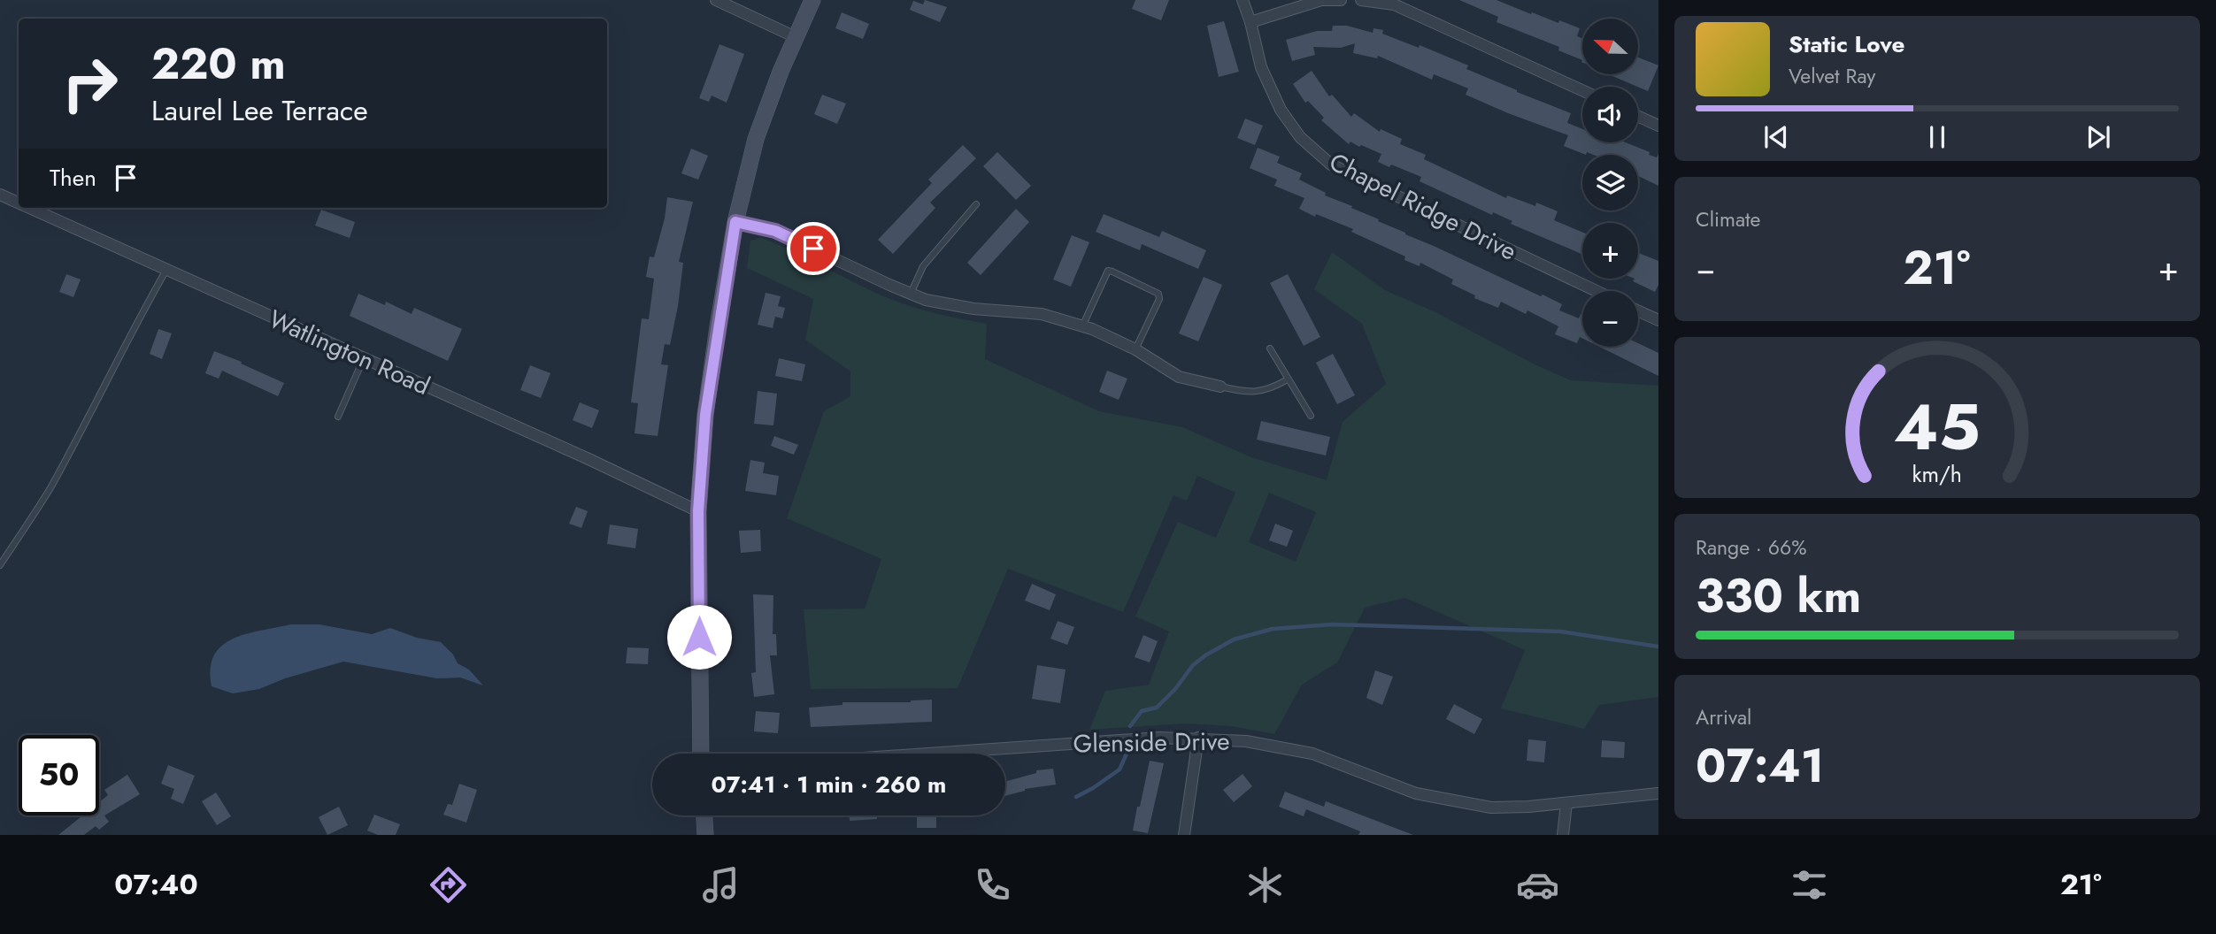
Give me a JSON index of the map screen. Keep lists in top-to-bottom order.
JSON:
{
  "streets": {
    "street": ["Chapel Ridge Drive", "Watlington Road", "Glenside Drive"]
  },
  "north": "left",
  "page": {
    "map_buttons": ["+", "−"],
    "turn": ["220 m", "Laurel Lee Terrace"],
    "song": ["Static Love", "Velvet Ray"],
    "then": "Then",
    "tile": [
      "Climate",
      ["Range · 66%", "330 km"],
      ["Arrival", "07:41"]
    ],
    "heat": ["−", "21°", "+"],
    "limit": "50",
    "trip": "07:41 · 1 min · 260 m",
    "tabs": ["07:40", "21°"],
    "gauge": ["45", "km/h"]
  }
}
